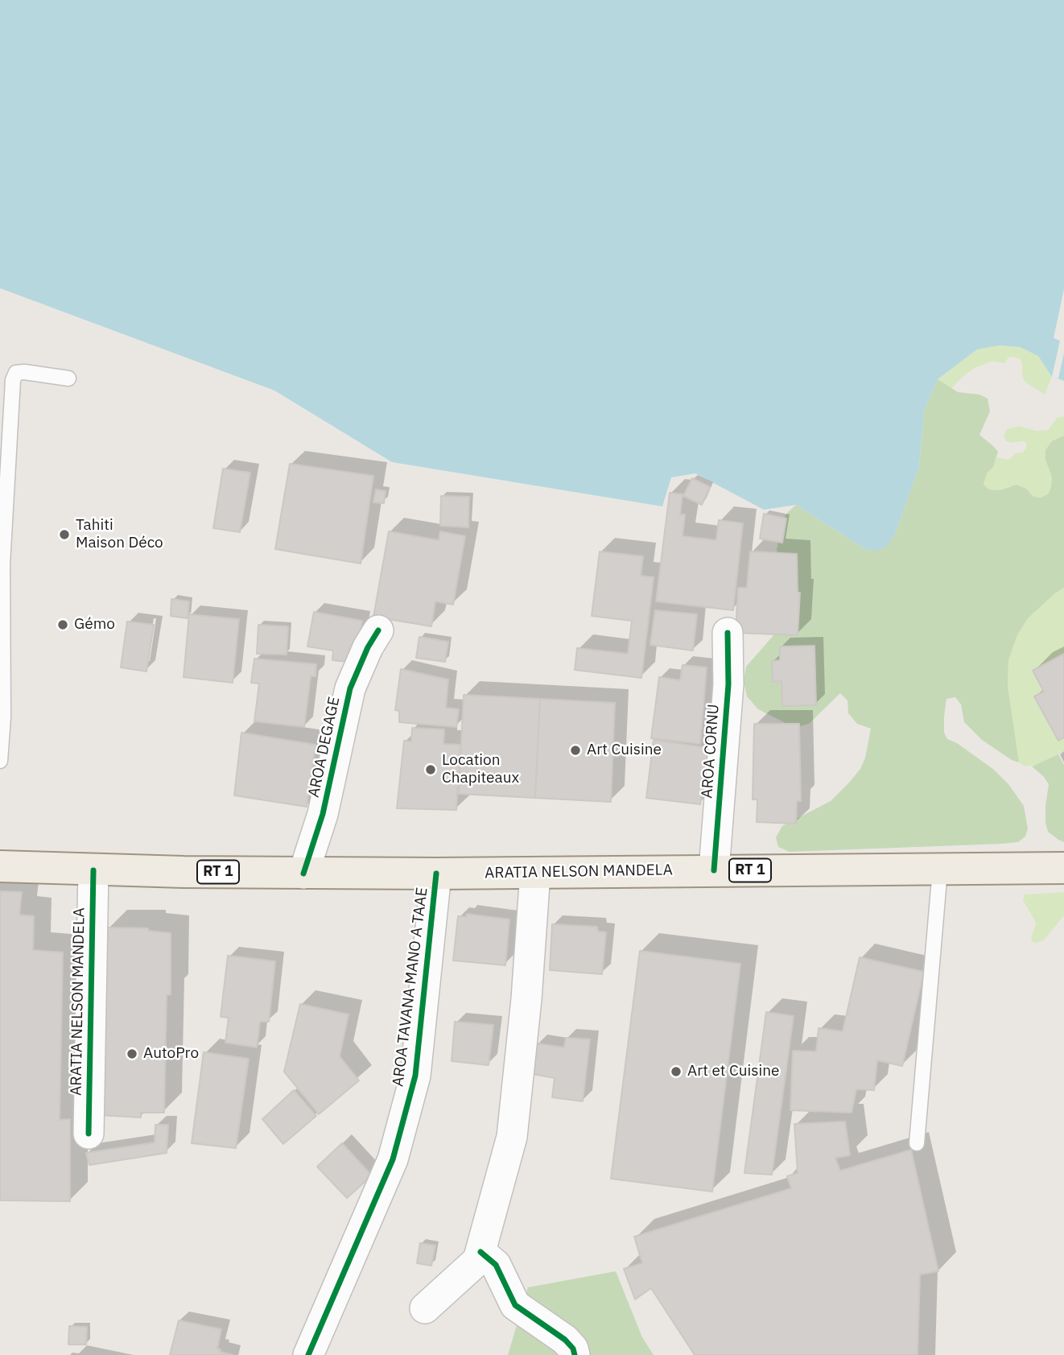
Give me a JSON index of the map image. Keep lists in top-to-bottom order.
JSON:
{
  "streets": {
    "main road": ["RT 1", "ARATIA NELSON MANDELA"],
    "street": ["AROA DEGAGE", "AROA CORNU", "AROA TAVANA MANO A TAAE"]
  },
  "crossings": [
    ["AROA DEGAGE", "ARATIA NELSON MANDELA"],
    ["AROA CORNU", "ARATIA NELSON MANDELA"],
    ["ARATIA NELSON MANDELA", "AROA TAVANA MANO A TAAE"]
  ],
  "places": [
    "Tahiti Maison Déco",
    "Gémo",
    "Art Cuisine",
    "Location Chapiteaux",
    "AutoPro",
    "Art et Cuisine"
  ]
}
